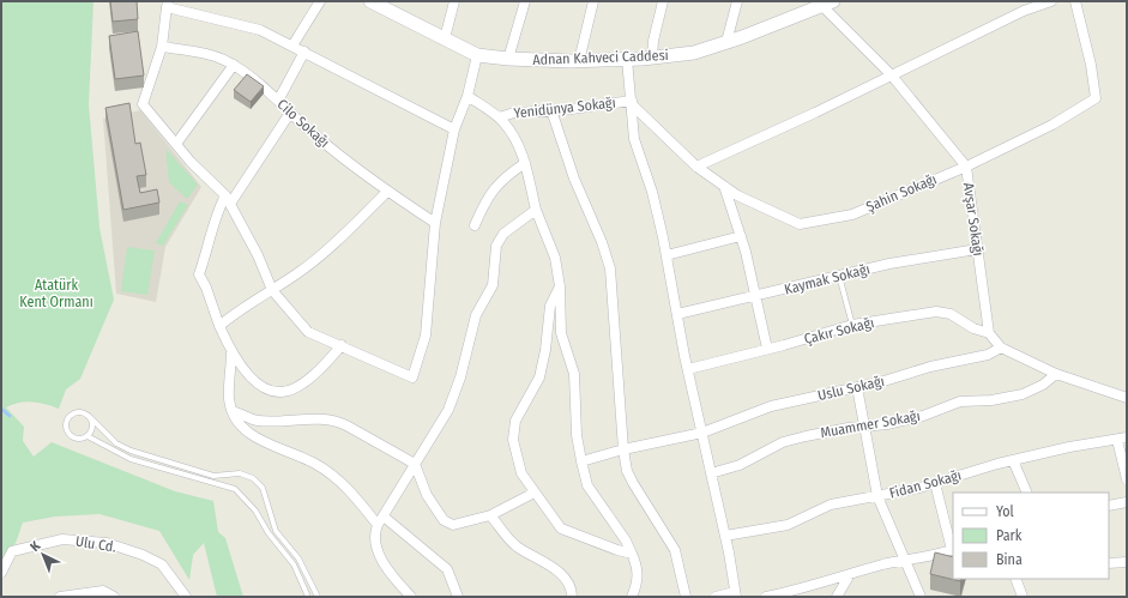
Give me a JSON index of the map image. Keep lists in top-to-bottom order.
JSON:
{
  "streets": {
    "main road": ["Adnan Kahveci Caddesi"],
    "street": [
      "Yenidünya Sokağı",
      "Cilo Sokağı",
      "Şahin Sokağı",
      "Avşar Sokağı",
      "Kaymak Sokağı",
      "Çakır Sokağı",
      "Uslu Sokağı",
      "Muammer Sokağı",
      "Fidan Sokağı",
      "Ulu Cd."
    ]
  },
  "crossings": [
    ["Adnan Kahveci Caddesi", "Avşar Sokağı"],
    ["Yenidünya Sokağı", "Şahin Sokağı"],
    ["Şahin Sokağı", "Avşar Sokağı"],
    ["Avşar Sokağı", "Kaymak Sokağı"],
    ["Avşar Sokağı", "Çakır Sokağı"]
  ],
  "parks": ["Atatürk Kent Ormanı"],
  "legend": ["Yol", "Park", "Bina"],
  "north": "top left"
}
